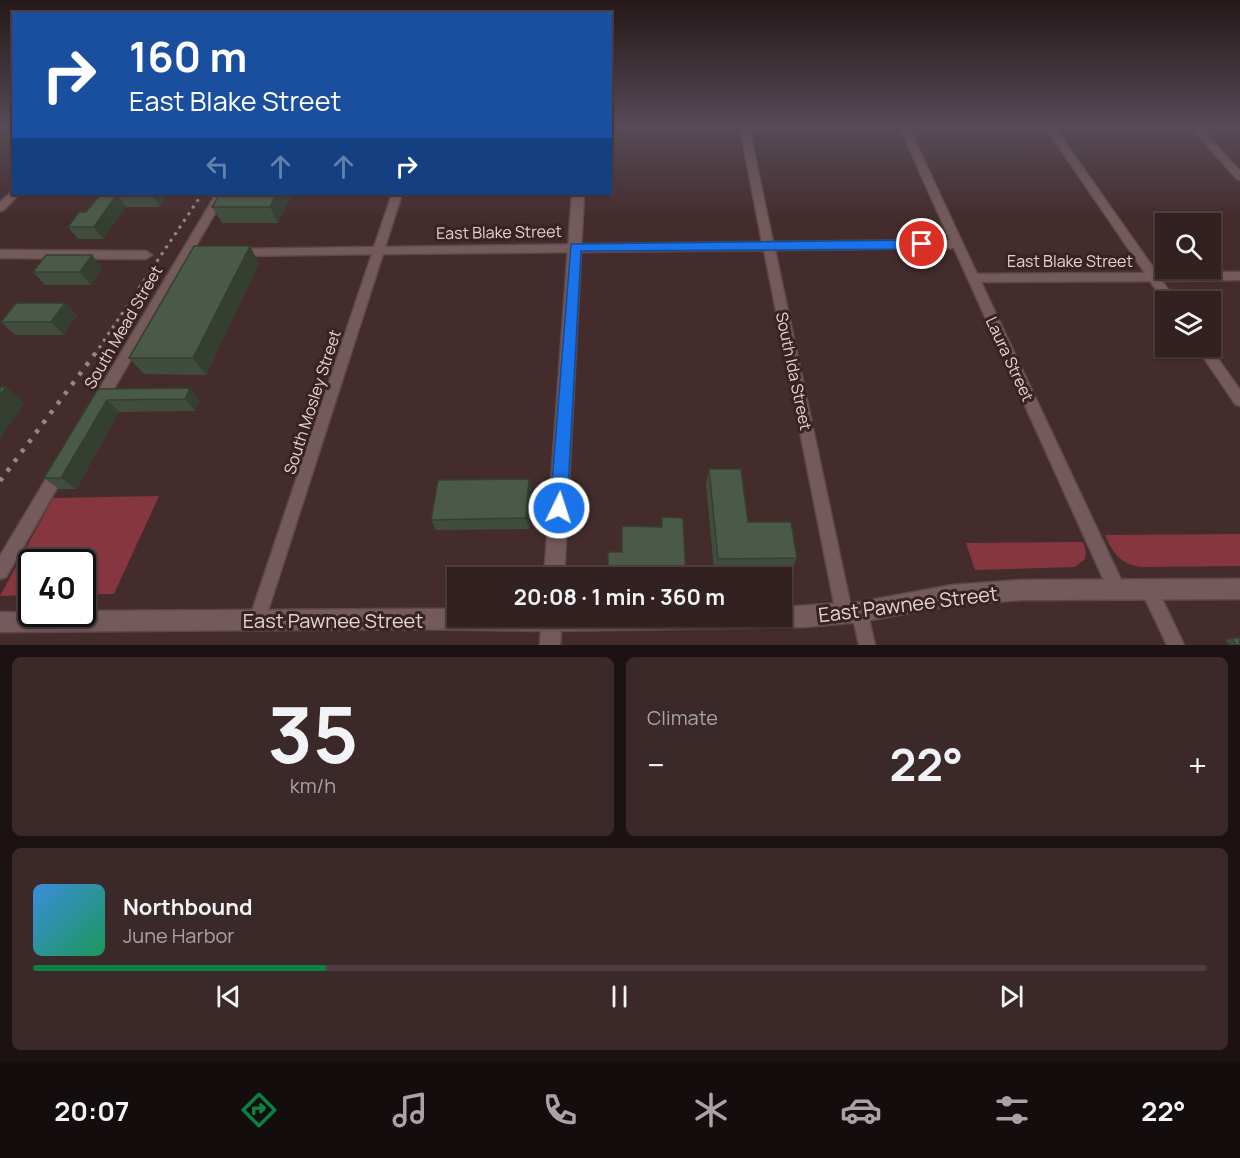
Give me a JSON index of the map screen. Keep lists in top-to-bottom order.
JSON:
{
  "streets": {
    "main road": ["East Pawnee Street"],
    "street": [
      "East Blake Street",
      "South Mead Street",
      "Laura Street",
      "South Ida Street",
      "South Mosley Street"
    ]
  },
  "crossings": [
    ["East Blake Street", "Laura Street"],
    ["East Blake Street", "South Ida Street"],
    ["East Blake Street", "South Mosley Street"],
    ["Laura Street", "East Pawnee Street"],
    ["South Ida Street", "East Pawnee Street"],
    ["South Mosley Street", "East Pawnee Street"]
  ],
  "page": {
    "turn": ["160 m", "East Blake Street"],
    "limit": "40",
    "trip": "20:08 · 1 min · 360 m",
    "tile": [
      ["35", "km/h"],
      "Climate"
    ],
    "heat": ["−", "22°", "+"],
    "song": ["Northbound", "June Harbor"],
    "tabs": ["20:07", "22°"]
  }
}
